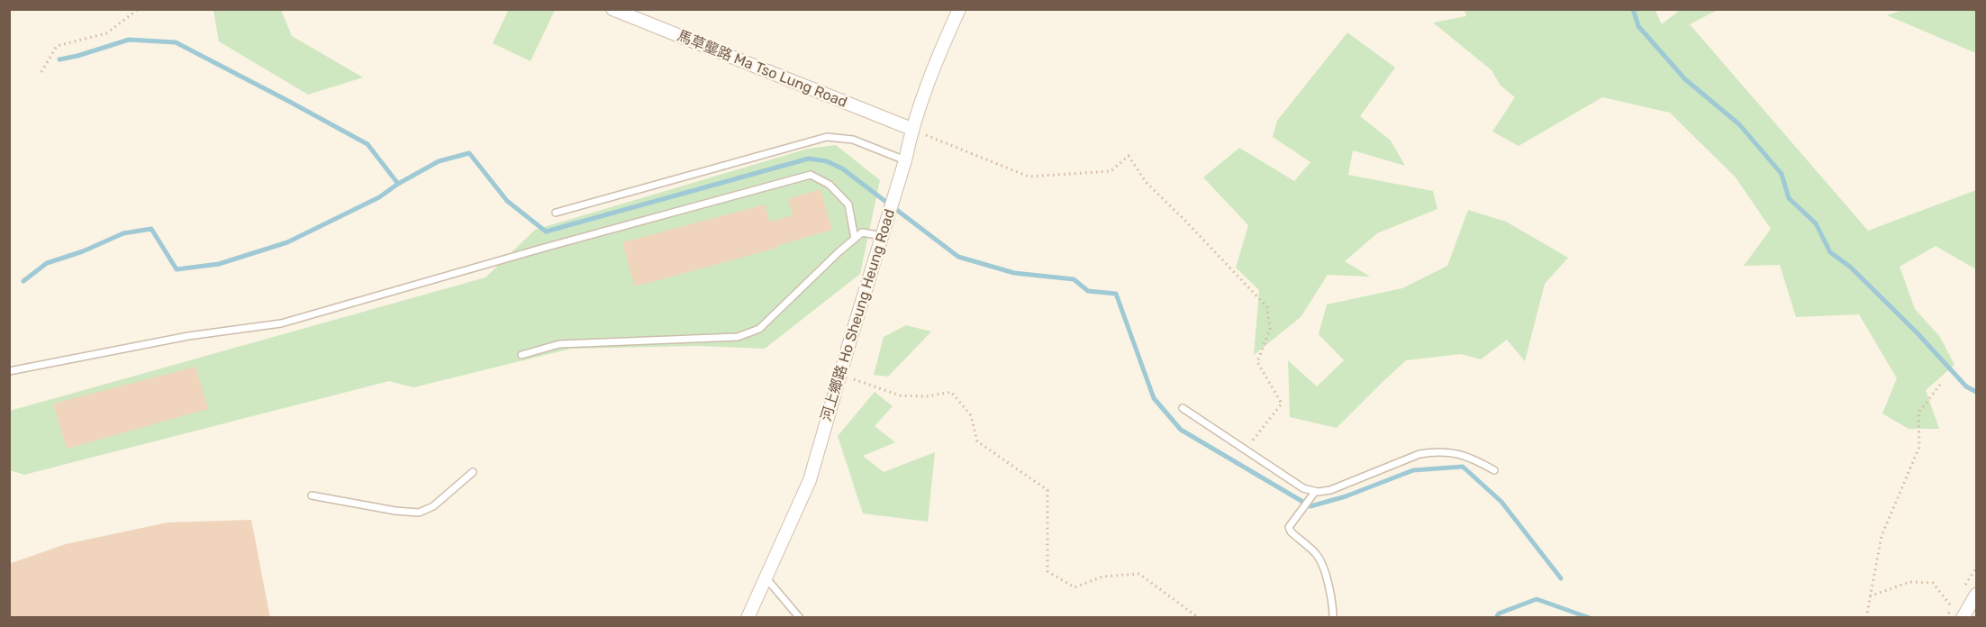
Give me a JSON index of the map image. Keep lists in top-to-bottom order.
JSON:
{
  "streets": {
    "street": ["馬草壟路 Ma Tso Lung Road", "河上鄉路 Ho Sheung Heung Road"]
  },
  "crossings": [
    ["馬草壟路 Ma Tso Lung Road", "河上鄉路 Ho Sheung Heung Road"]
  ]
}
